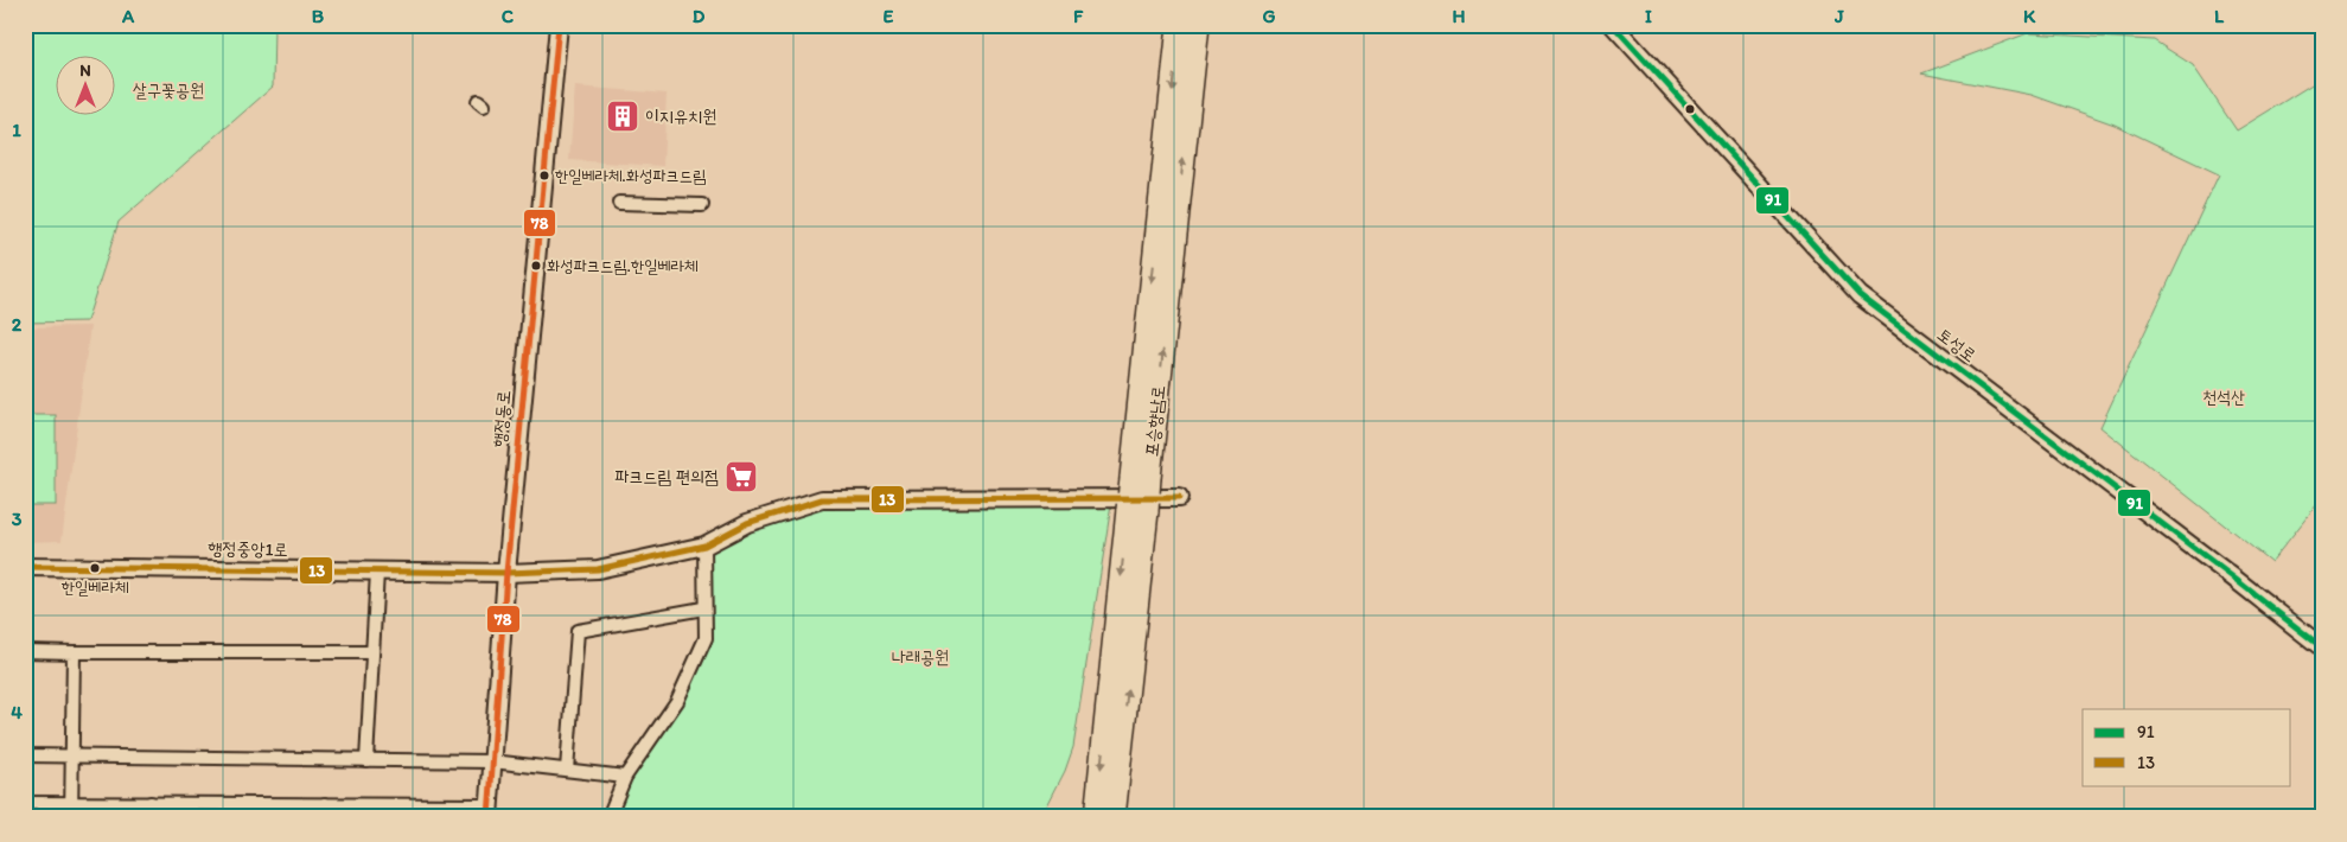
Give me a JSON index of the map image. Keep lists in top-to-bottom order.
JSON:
{
  "streets": {
    "highway": ["포승향남로"],
    "street": ["토성로", "행정동로", "행정중앙1로"]
  },
  "crossings": [
    ["행정동로", "행정중앙1로"]
  ],
  "parks": ["살구꽃공원", "천석산", "나래공원"],
  "places": {
    "building": ["이지유치원"],
    "other": ["한일베라체.화성파크드림", "화성파크드림.한일베라체", "한일베라체"],
    "supermarket": ["파크드림 편의점"]
  },
  "lines": ["transit line 91", "transit line 78", "transit line 13"],
  "legend": ["91", "13"],
  "north": "top",
  "grid": {
    "columns": [
      "A",
      "B",
      "C",
      "D",
      "E",
      "F",
      "G",
      "H",
      "I",
      "J",
      "K",
      "L"
    ],
    "rows": [
      "1",
      "2",
      "3",
      "4"
    ]
  }
}
